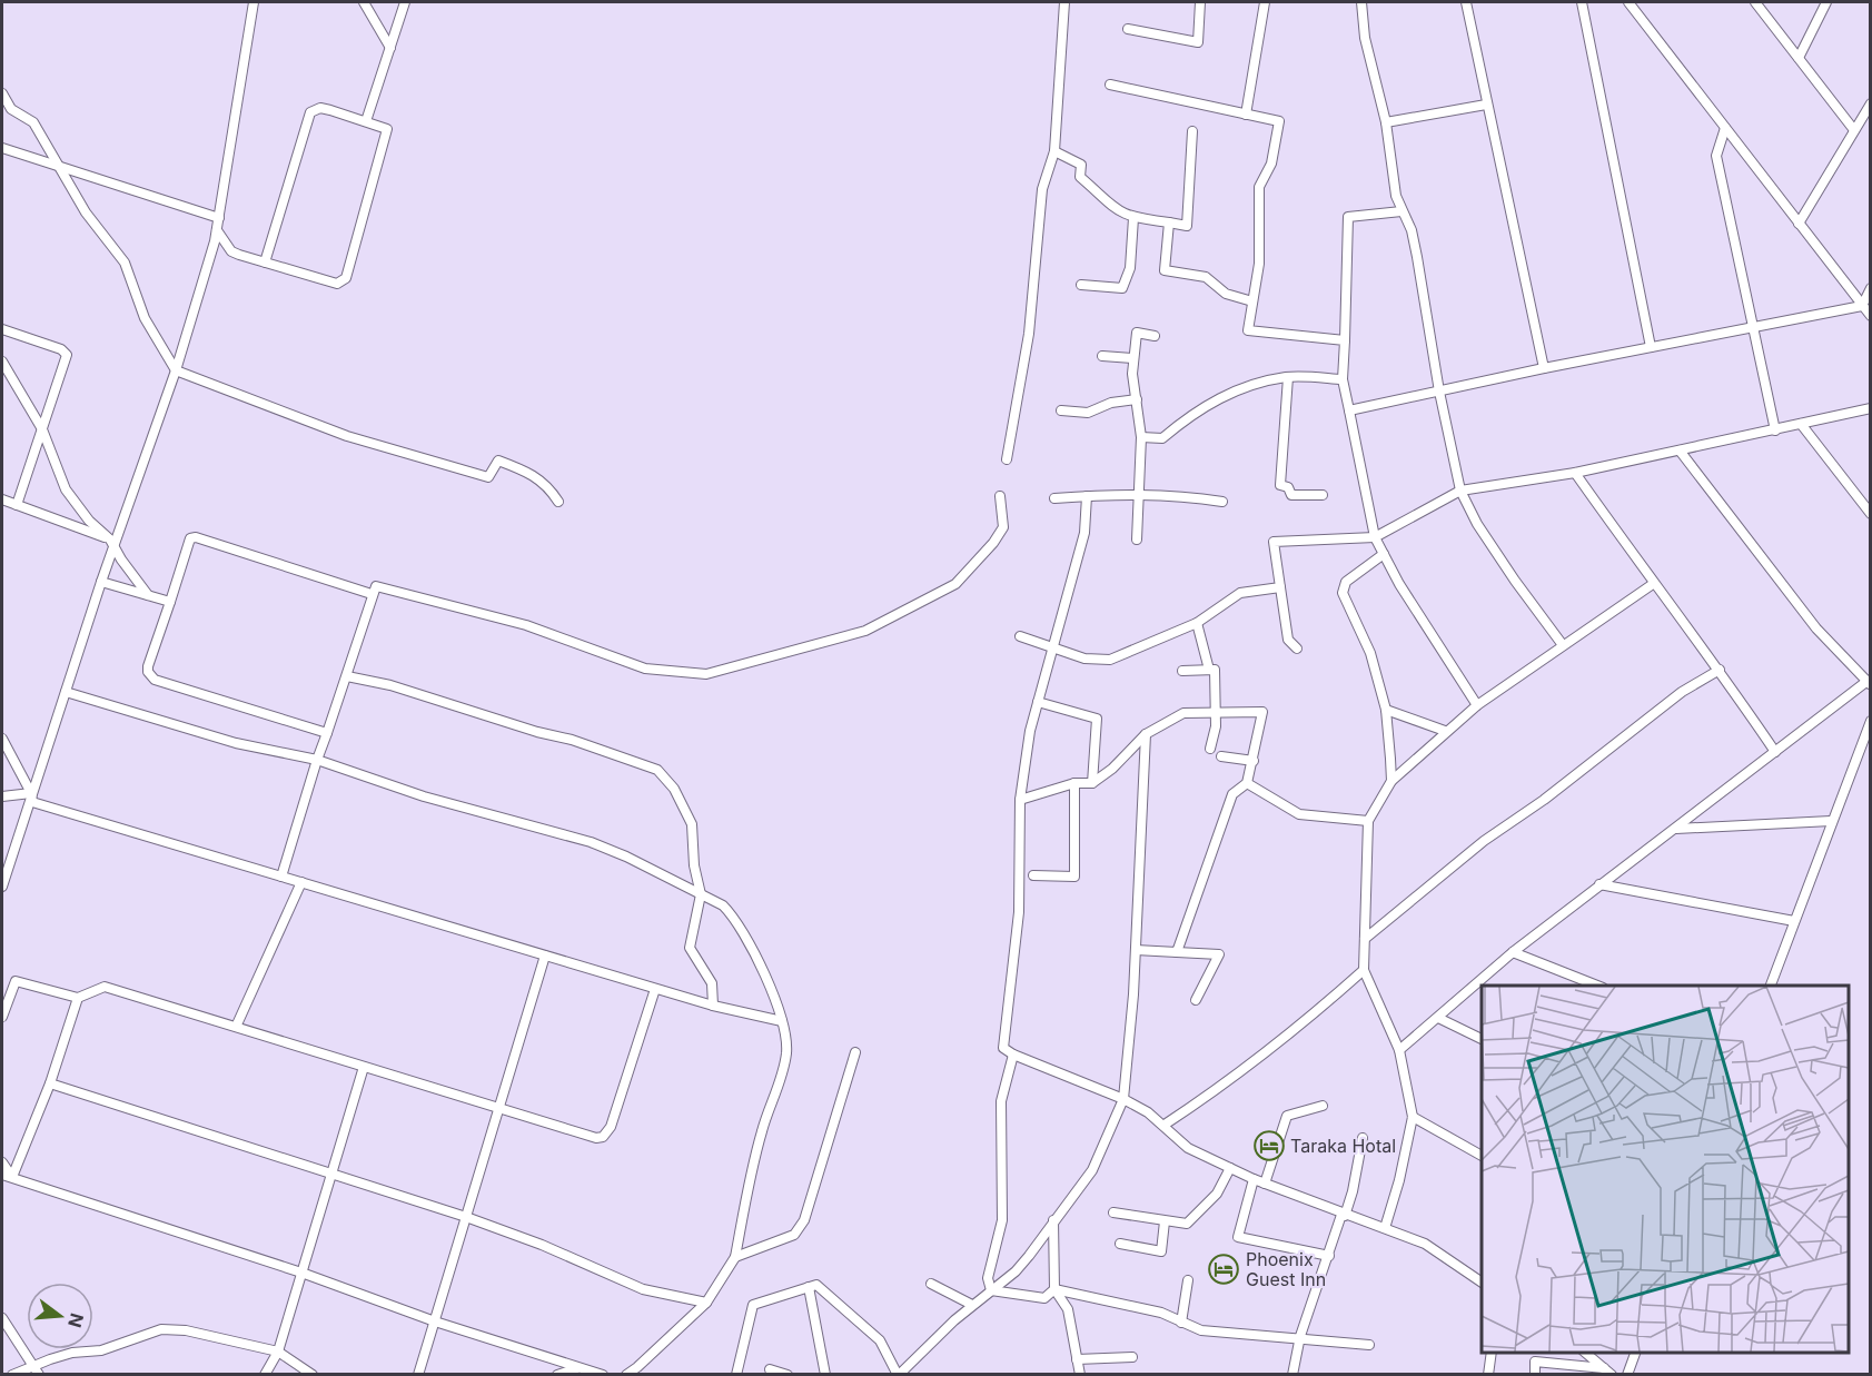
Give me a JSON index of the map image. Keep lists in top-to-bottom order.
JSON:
{
  "places": {
    "hotel": ["Taraka Hotal", "Phoenix Guest Inn"]
  },
  "north": "right"
}
